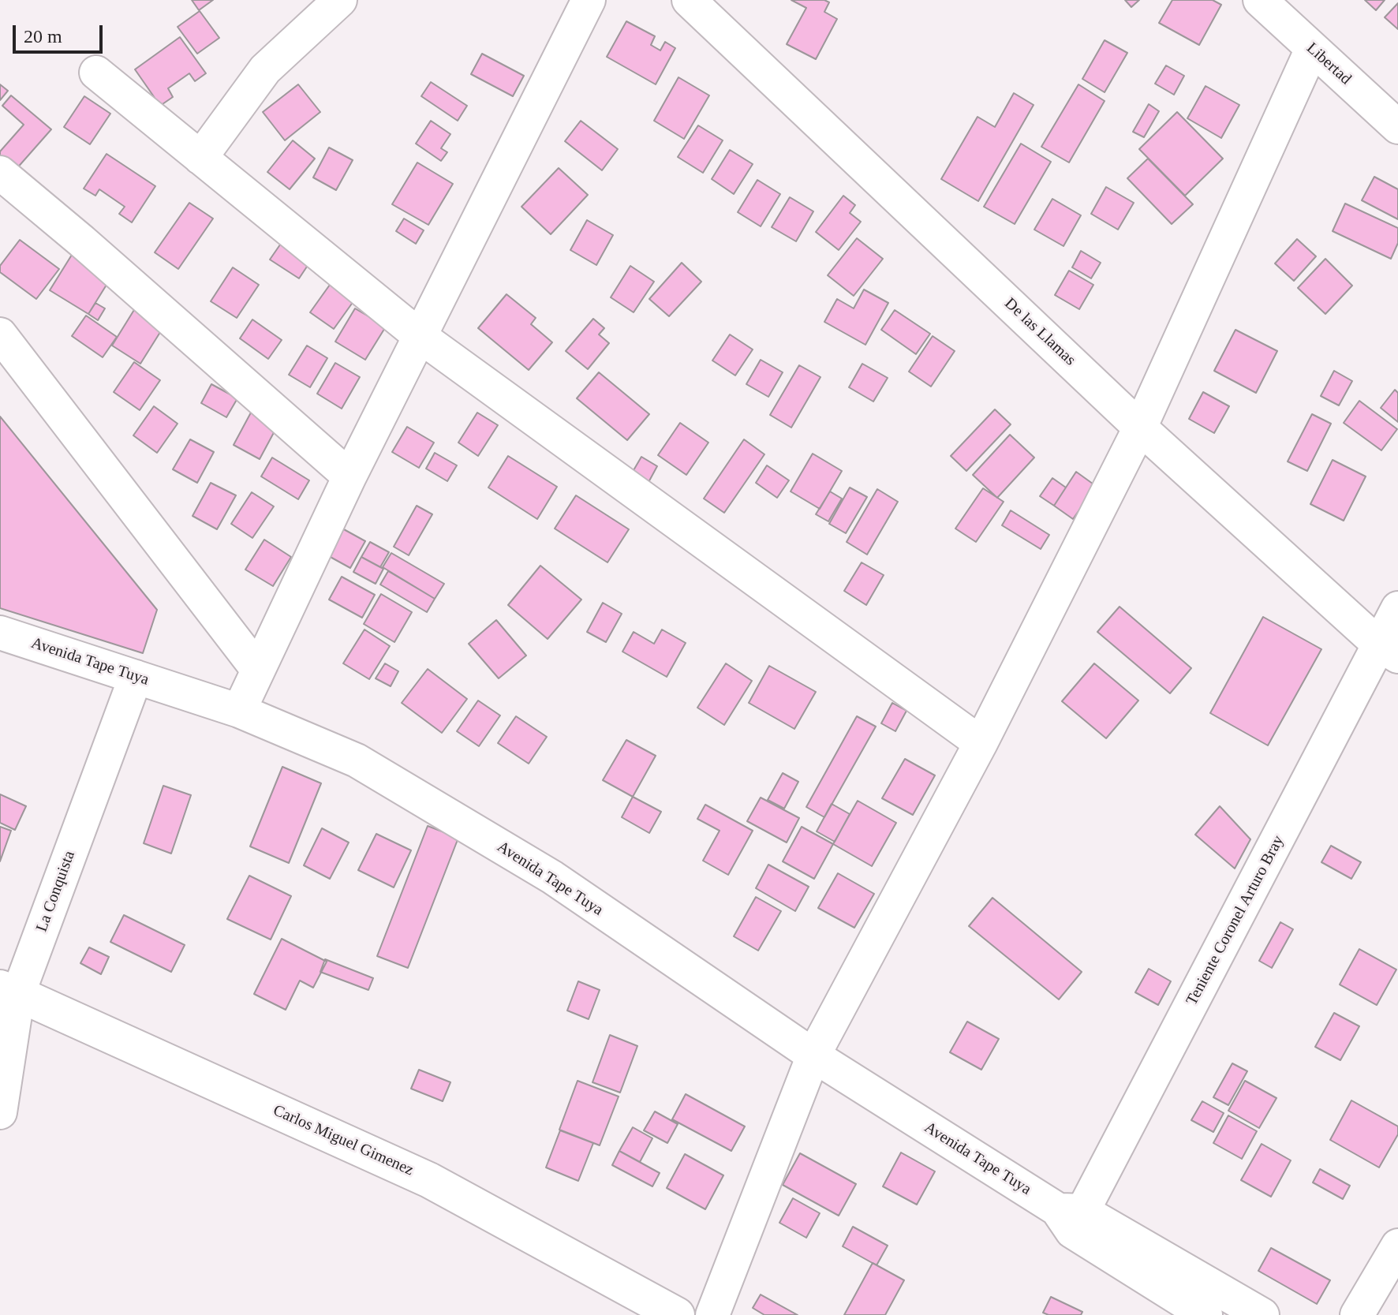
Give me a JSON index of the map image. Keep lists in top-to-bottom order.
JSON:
{
  "streets": {
    "street": [
      "Libertad",
      "De las Llamas",
      "Avenida Tape Tuya",
      "La Conquista",
      "Teniente Coronel Arturo Bray",
      "Carlos Miguel Gimenez"
    ]
  },
  "crossings": [
    ["De las Llamas", "Teniente Coronel Arturo Bray"],
    ["Avenida Tape Tuya", "La Conquista"],
    ["Avenida Tape Tuya", "Teniente Coronel Arturo Bray"],
    ["La Conquista", "Carlos Miguel Gimenez"]
  ],
  "scale_bar": "20 m"
}
